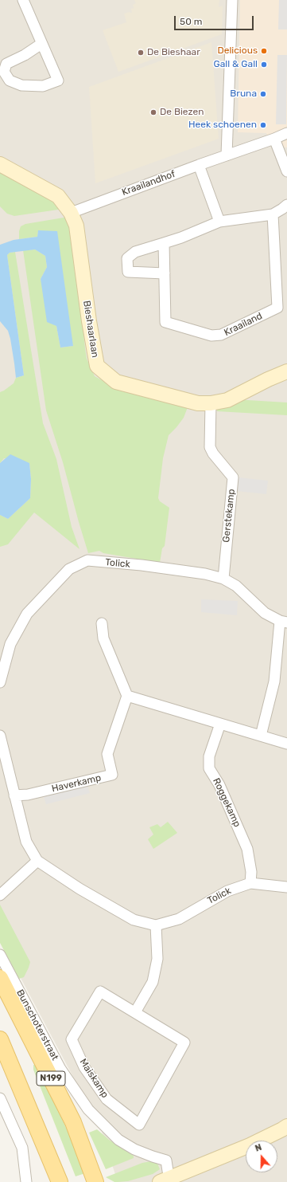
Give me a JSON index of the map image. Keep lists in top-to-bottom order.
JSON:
{
  "streets": {
    "main road": ["Bunschoterstraat", "N199"],
    "street": [
      "Kraailandhof",
      "Kraailand",
      "Bieshaarlaan",
      "Gerstekamp",
      "Tolick",
      "Haverkamp",
      "Roggekamp",
      "Maiskamp"
    ]
  },
  "crossings": [
    ["Kraailandhof", "Bieshaarlaan"],
    ["Bieshaarlaan", "Gerstekamp"],
    ["Gerstekamp", "Tolick"],
    ["Tolick", "Haverkamp"],
    ["Tolick", "Roggekamp"]
  ],
  "places": [
    "Delicious",
    "De Bieshaar",
    "Gall & Gall",
    "Bruna",
    "De Biezen",
    "Heek schoenen"
  ],
  "scale_bar": "50 m",
  "north": "top"
}
